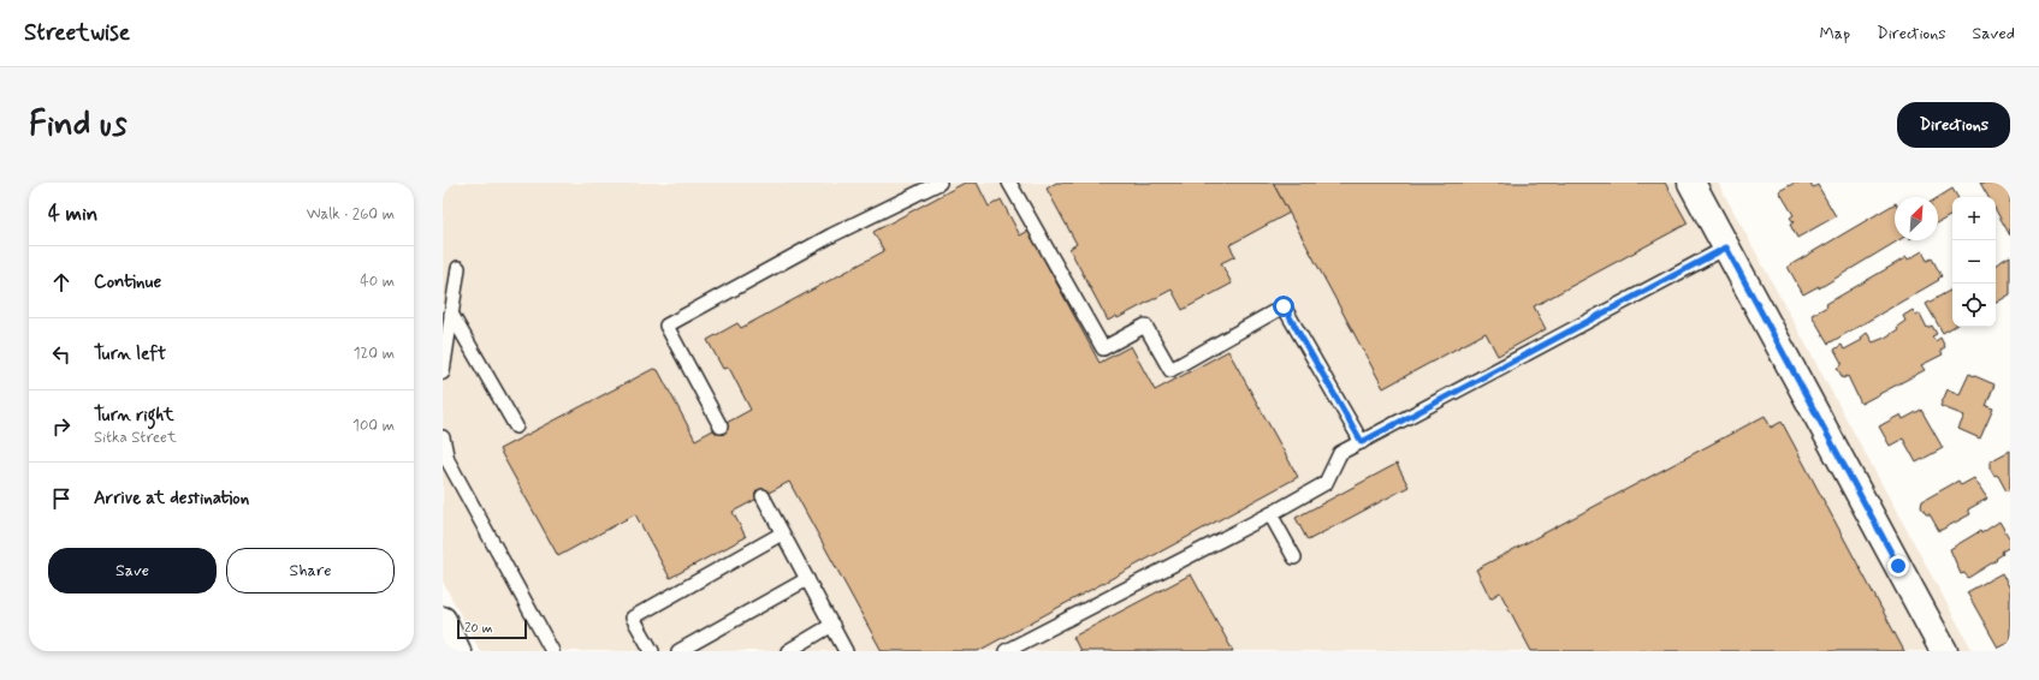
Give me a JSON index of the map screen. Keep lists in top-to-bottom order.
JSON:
{
  "scale_bar": "20 m",
  "north": "top right",
  "page": {
    "header": "Streetwise",
    "nav": ["Map", "Directions", "Saved"],
    "buttons": [
      "Directions",
      ["Save", "Share"]
    ],
    "title": "Find us",
    "heading": ["4 min", "Walk · 260 m"],
    "map_buttons": ["+", "−"],
    "list": [
      ["Continue", "40 m"],
      ["Turn left", "120 m"],
      ["Turn right", "Sitka Street", "100 m"],
      "Arrive at destination"
    ],
    "scale": "20 m"
  }
}
